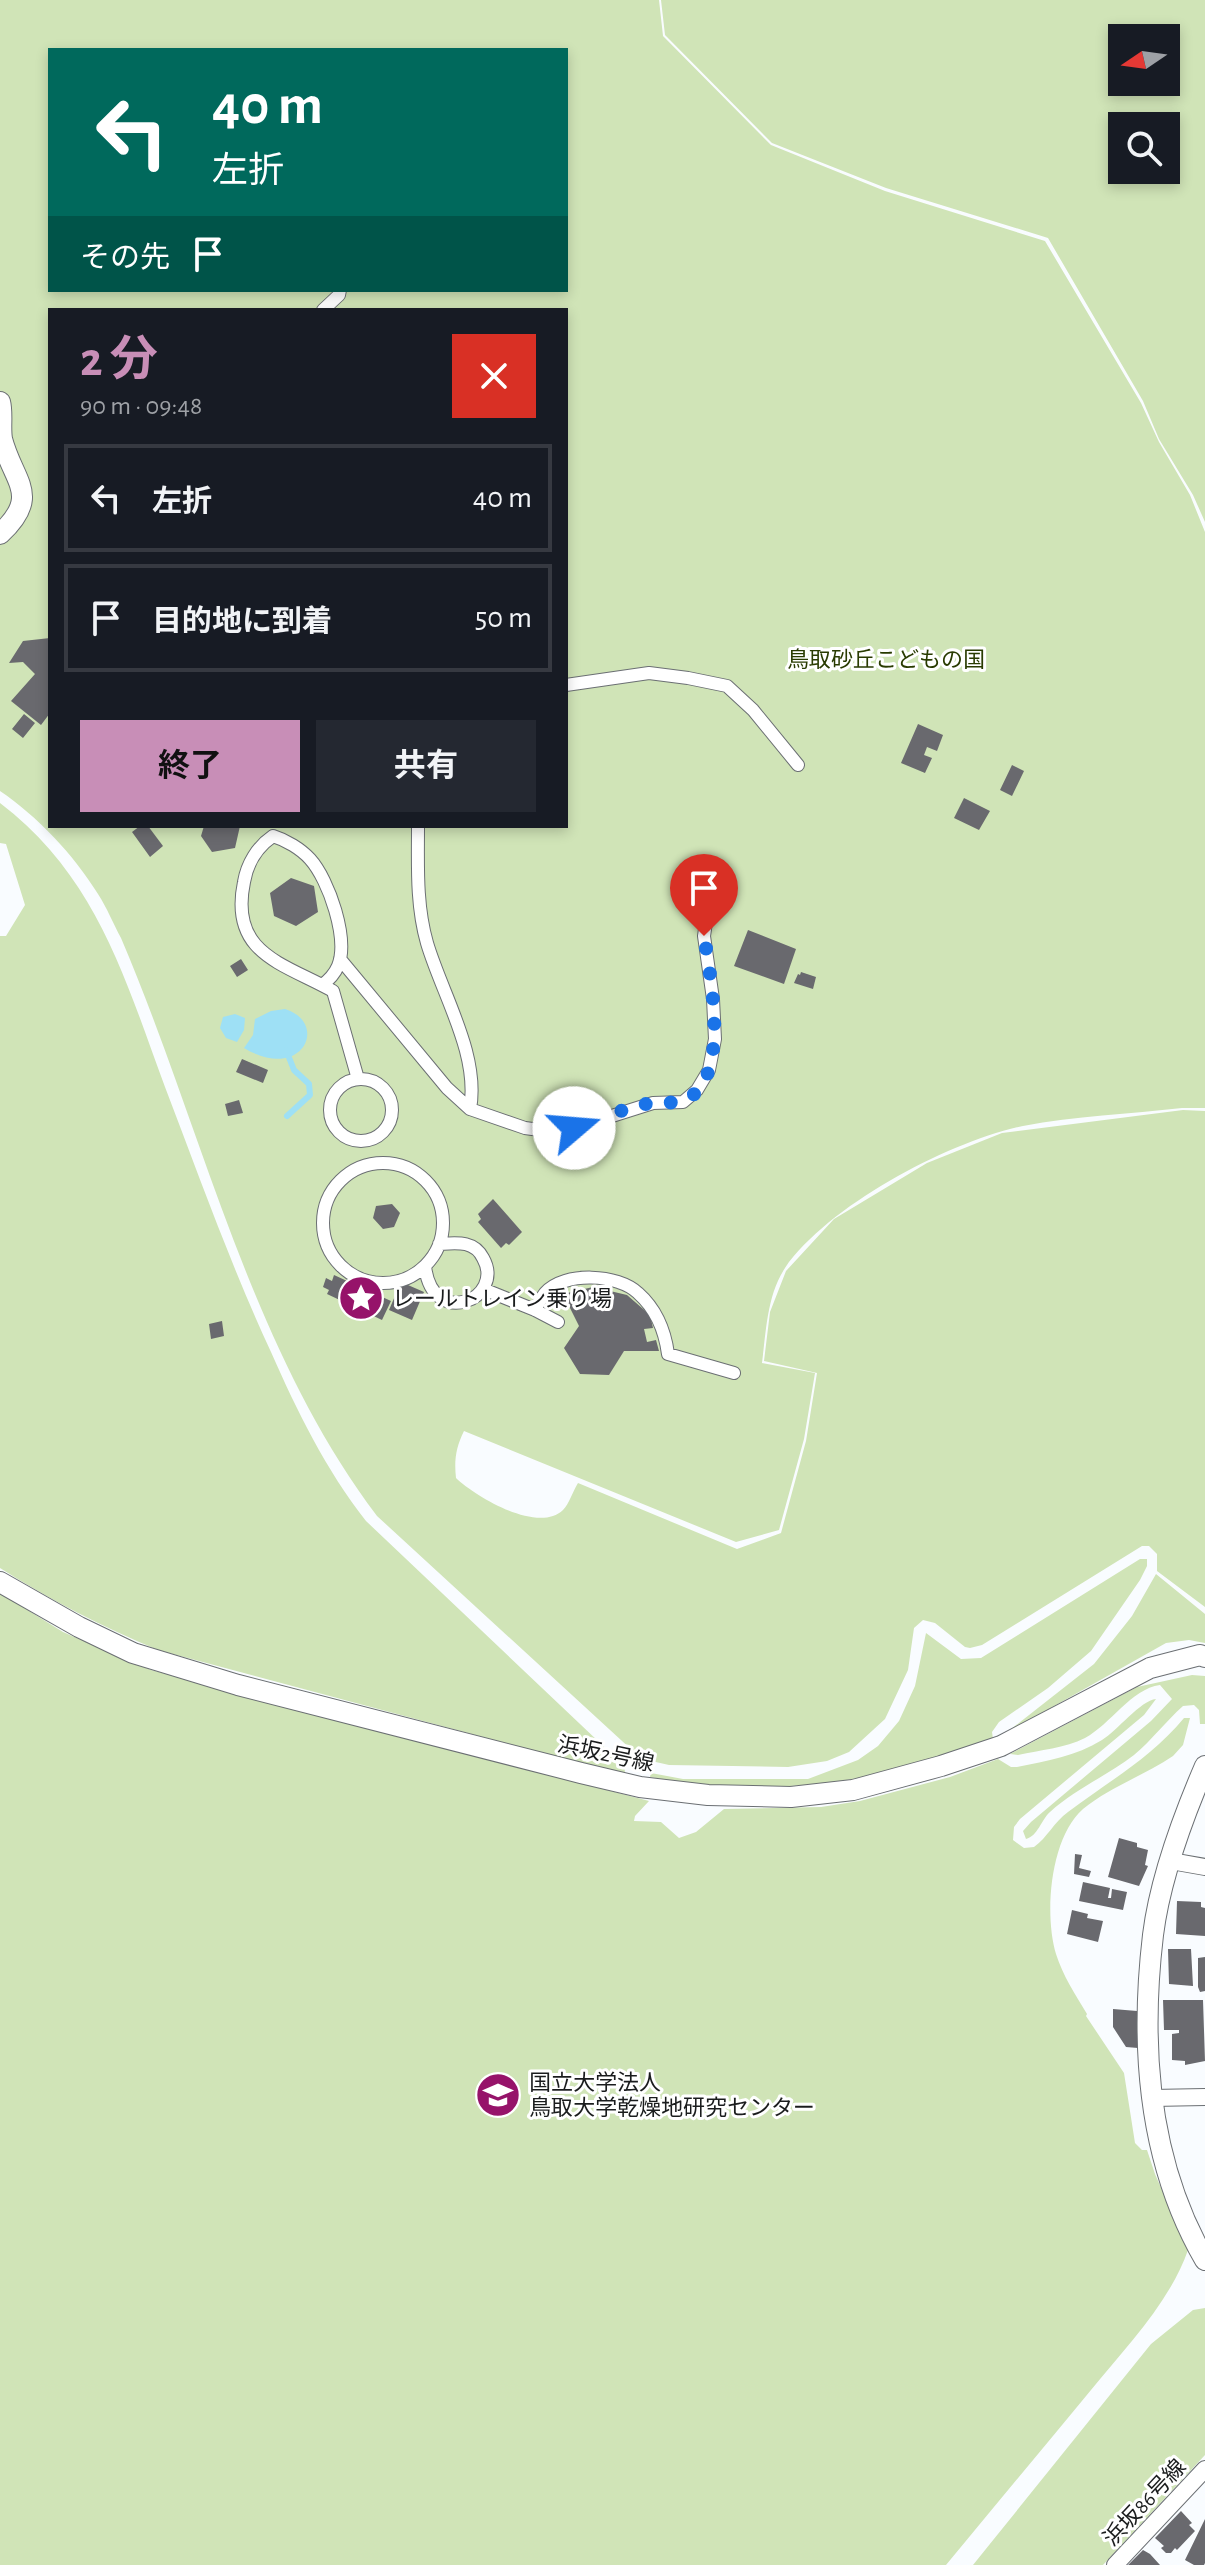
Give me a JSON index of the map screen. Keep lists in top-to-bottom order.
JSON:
{
  "streets": {
    "street": ["浜坂2号線", "浜坂86号線"]
  },
  "parks": ["鳥取砂丘こどもの国"],
  "places": {
    "place": ["レールトレイン乗り場"],
    "school or university": ["国立大学法人 鳥取大学乾燥地研究センター"]
  },
  "north": "left",
  "page": {
    "turn": ["40 m", "左折"],
    "then": "その先",
    "heading": ["2 分", "90 m · 09:48"],
    "list": [
      {
        "name": "左折",
        "value": "40 m"
      },
      {
        "name": "目的地に到着",
        "value": "50 m"
      }
    ],
    "buttons": ["終了", "共有"]
  }
}
